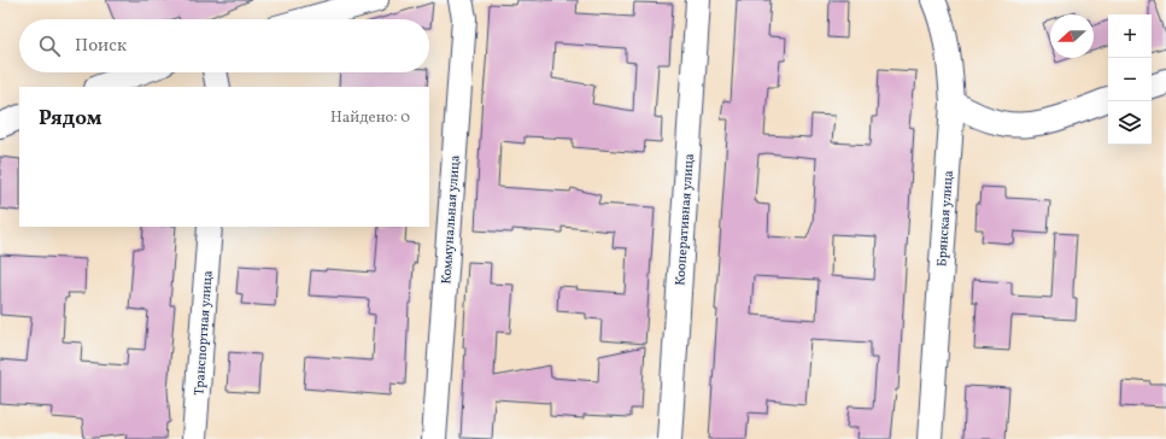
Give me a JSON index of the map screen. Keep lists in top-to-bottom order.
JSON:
{
  "streets": {
    "street": [
      "Брянская улица",
      "Коммунальная улица",
      "Кооперативная улица",
      "Транспортная улица"
    ]
  },
  "north": "left",
  "page": {
    "map_buttons": ["+", "−"],
    "search": "Поиск",
    "heading": ["Рядом", "Найдено: 0"]
  }
}
